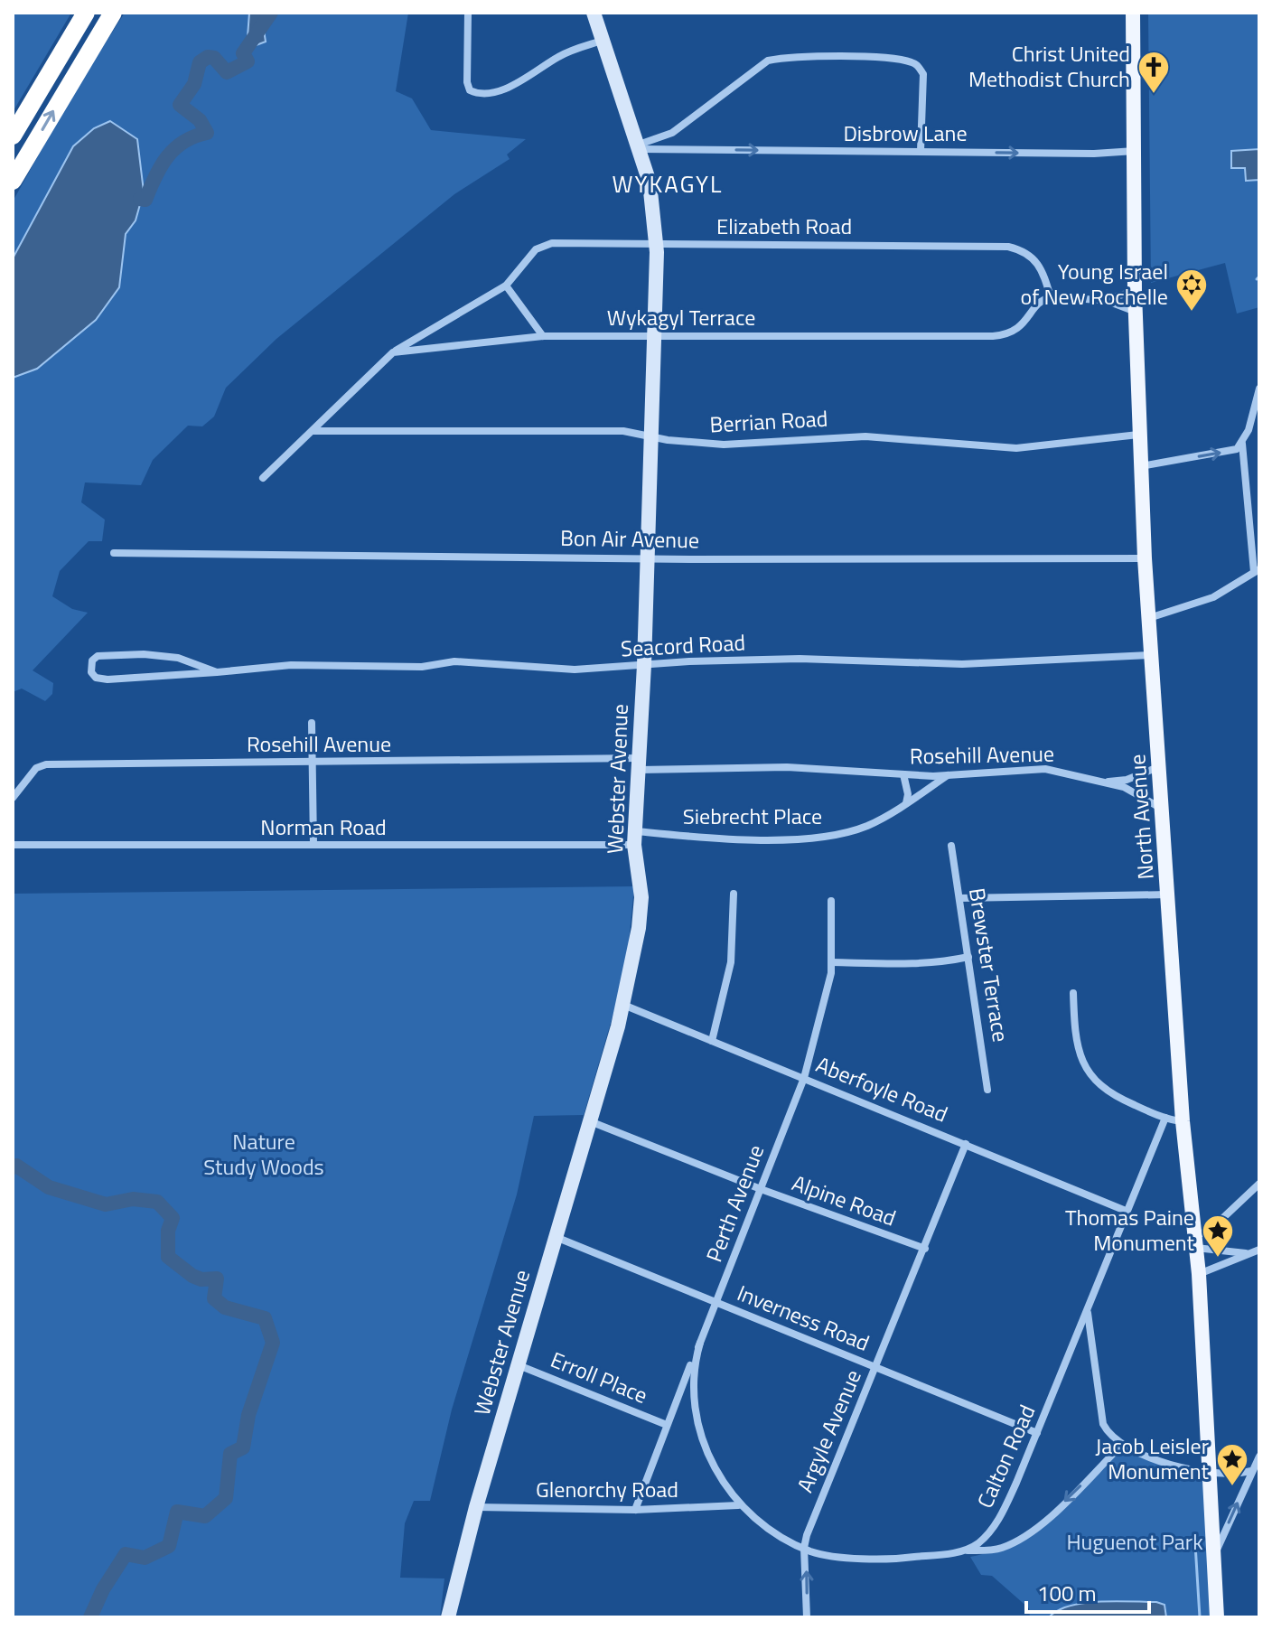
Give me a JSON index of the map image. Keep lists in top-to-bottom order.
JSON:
{
  "streets": {
    "main road": ["North Avenue"],
    "street": [
      "Disbrow Lane",
      "Elizabeth Road",
      "Wykagyl Terrace",
      "Berrian Road",
      "Bon Air Avenue",
      "Seacord Road",
      "Rosehill Avenue",
      "Webster Avenue",
      "Siebrecht Place",
      "Norman Road",
      "Brewster Terrace",
      "Aberfoyle Road",
      "Alpine Road",
      "Perth Avenue",
      "Inverness Road",
      "Erroll Place",
      "Argyle Avenue",
      "Calton Road",
      "Glenorchy Road"
    ]
  },
  "crossings": [
    ["Disbrow Lane", "Webster Avenue"],
    ["Disbrow Lane", "North Avenue"],
    ["Elizabeth Road", "Wykagyl Terrace"],
    ["Elizabeth Road", "Webster Avenue"],
    ["Wykagyl Terrace", "Webster Avenue"],
    ["Berrian Road", "Webster Avenue"],
    ["Berrian Road", "North Avenue"],
    ["Bon Air Avenue", "Webster Avenue"],
    ["Bon Air Avenue", "North Avenue"],
    ["Seacord Road", "Webster Avenue"],
    ["Seacord Road", "North Avenue"],
    ["Rosehill Avenue", "Webster Avenue"],
    ["Rosehill Avenue", "Siebrecht Place"],
    ["Rosehill Avenue", "North Avenue"],
    ["Webster Avenue", "Siebrecht Place"],
    ["Webster Avenue", "Norman Road"],
    ["Webster Avenue", "Aberfoyle Road"],
    ["Webster Avenue", "Alpine Road"],
    ["Webster Avenue", "Inverness Road"],
    ["Webster Avenue", "Erroll Place"],
    ["Webster Avenue", "Glenorchy Road"],
    ["Siebrecht Place", "Norman Road"],
    ["Aberfoyle Road", "Perth Avenue"],
    ["Aberfoyle Road", "Argyle Avenue"],
    ["Aberfoyle Road", "Calton Road"],
    ["Alpine Road", "Perth Avenue"],
    ["Alpine Road", "Argyle Avenue"],
    ["Perth Avenue", "Inverness Road"],
    ["Perth Avenue", "Erroll Place"],
    ["Perth Avenue", "Calton Road"],
    ["Perth Avenue", "Glenorchy Road"],
    ["Inverness Road", "Argyle Avenue"],
    ["Inverness Road", "Calton Road"],
    ["Argyle Avenue", "Calton Road"],
    ["Calton Road", "Glenorchy Road"]
  ],
  "one_way": ["Disbrow Lane"],
  "districts": ["WYKAGYL"],
  "parks": ["Nature Study Woods", "Huguenot Park"],
  "places": {
    "church": ["Christ United Methodist Church"],
    "synagogue": ["Young Israel of New Rochelle"],
    "place": ["Thomas Paine Monument", "Jacob Leisler Monument"]
  },
  "scale_bar": "100 m"
}
